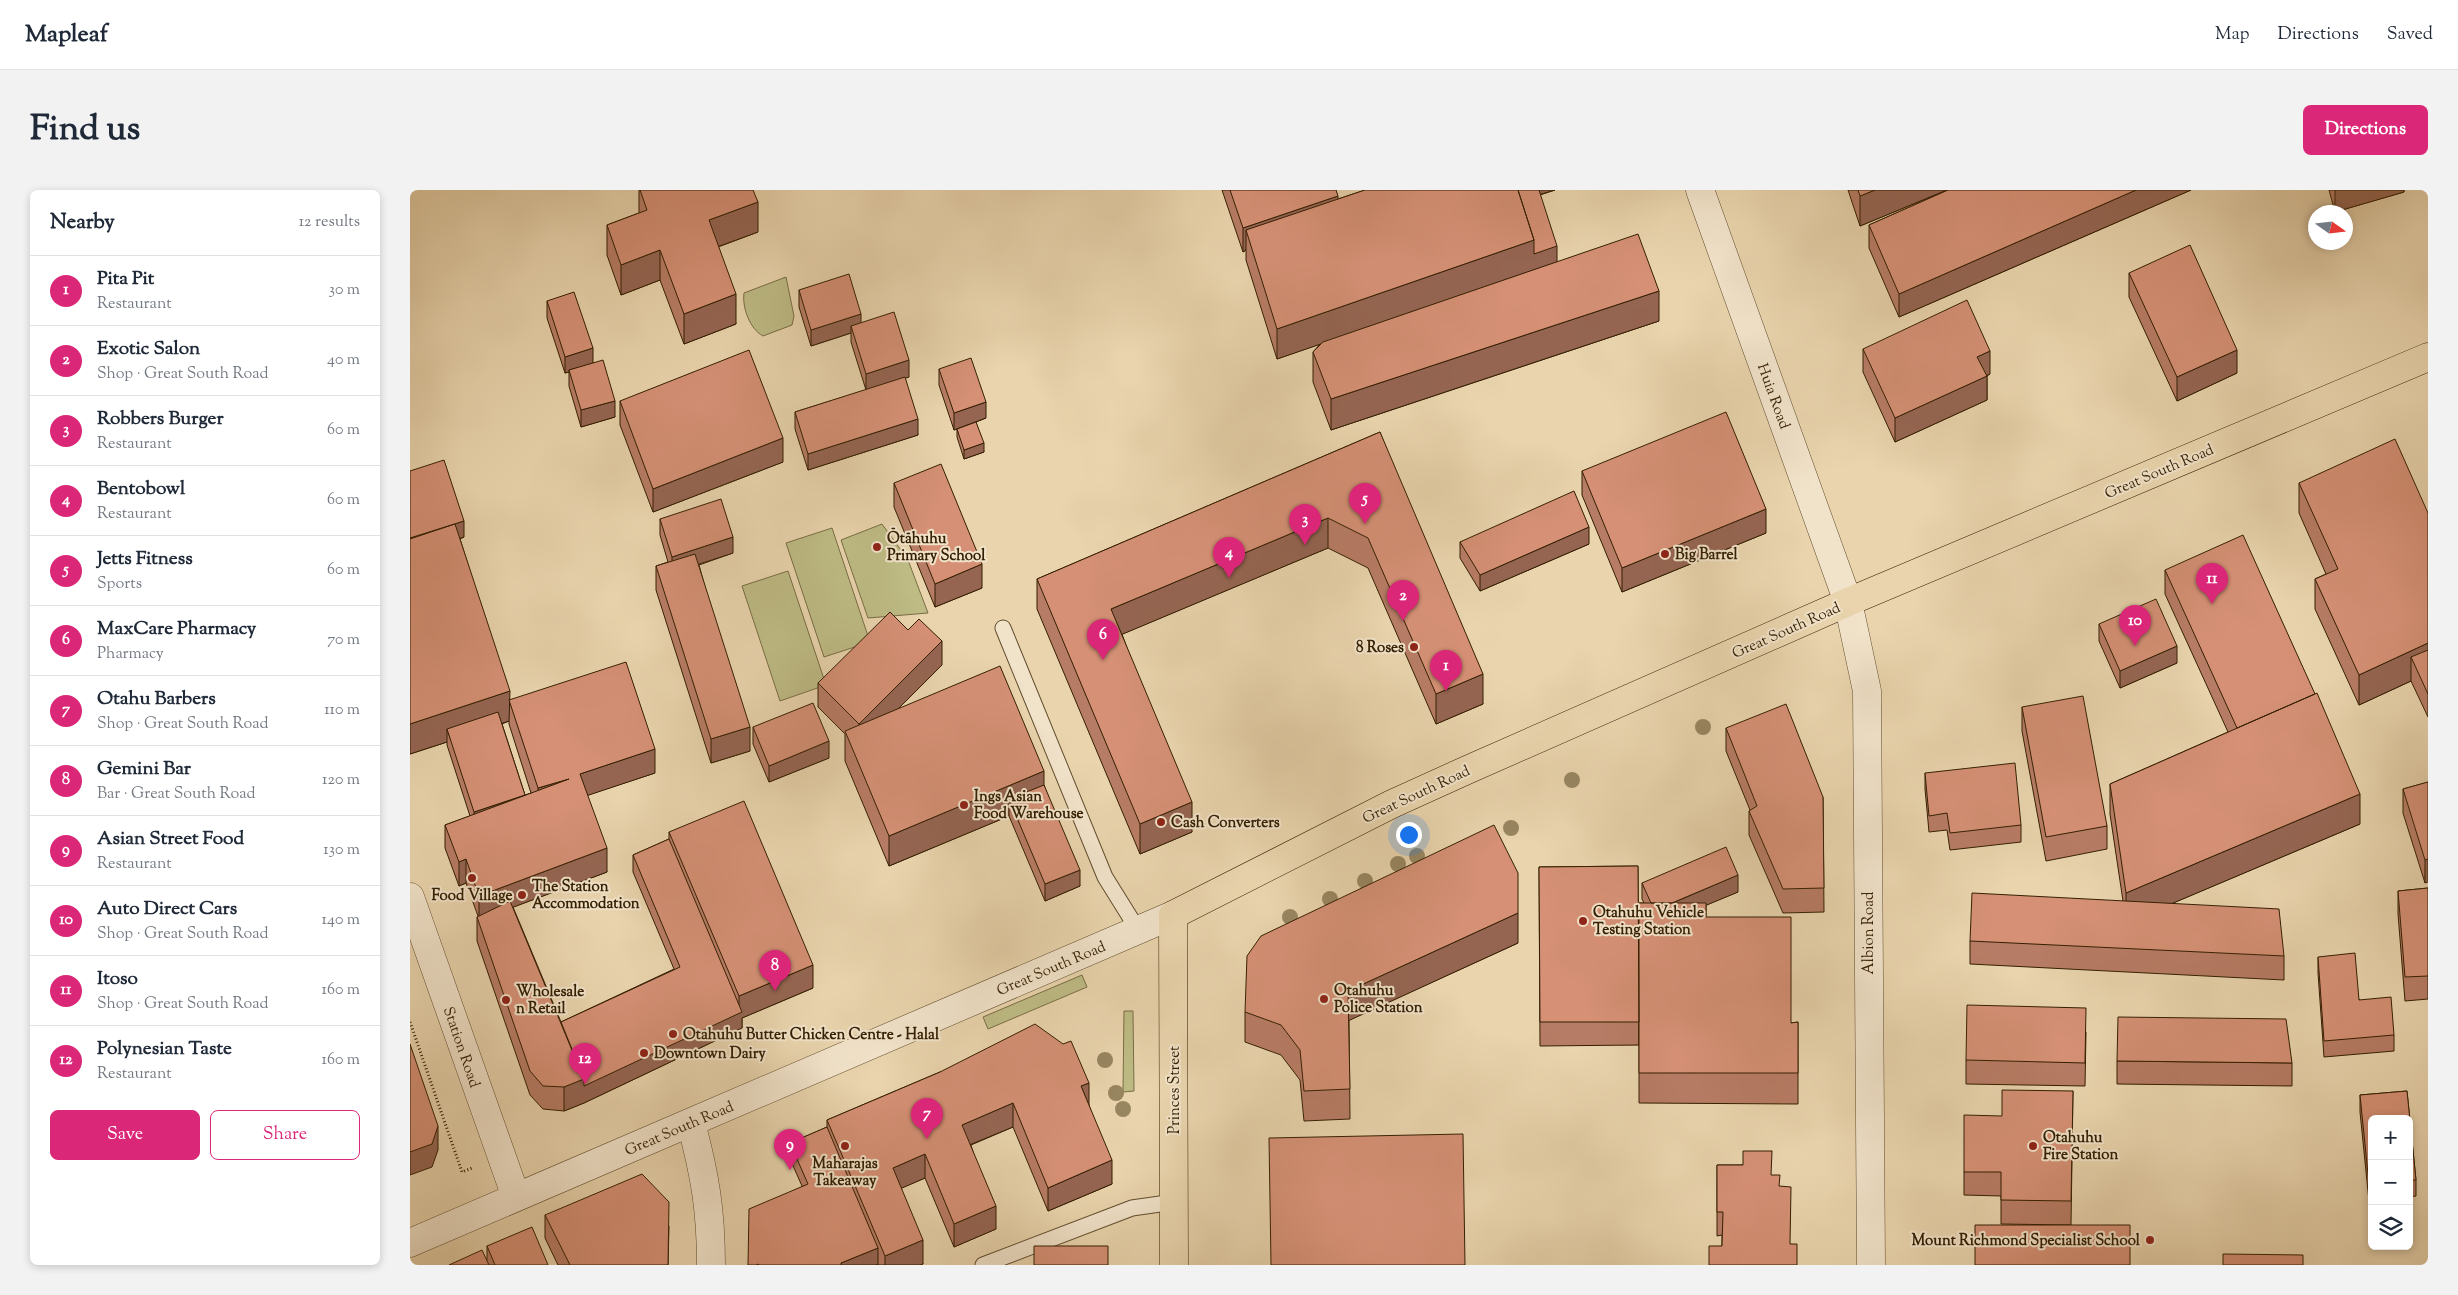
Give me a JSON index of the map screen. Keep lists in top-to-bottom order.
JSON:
{
  "streets": {
    "main road": ["Great South Road", "Princes Street"],
    "street": ["Huia Road", "Albion Road", "Station Road"]
  },
  "crossings": [
    ["Huia Road", "Great South Road"],
    ["Huia Road", "Albion Road"],
    ["Great South Road", "Albion Road"],
    ["Great South Road", "Station Road"],
    ["Great South Road", "Princes Street"]
  ],
  "places": [
    "Ōtāhuhu Primary School",
    "Big Barrel",
    "8 Roses",
    "Ings Asian Food Warehouse",
    "Cash Converters",
    "Food Village",
    "The Station Accommodation",
    "Otahuhu Vehicle Testing Station",
    "Otahuhu Police Station",
    "Wholesale n Retail",
    "Otahuhu Butter Chicken Centre - Halal",
    "Downtown Dairy",
    "Maharajas Takeaway",
    "Otahuhu Fire Station",
    "Mount Richmond Specialist School"
  ],
  "north": "right",
  "page": {
    "header": "Mapleaf",
    "nav": ["Map", "Directions", "Saved"],
    "title": "Find us",
    "buttons": [
      "Directions",
      ["Save", "Share"]
    ],
    "heading": ["Nearby", "12 results"],
    "list": [
      {
        "mark": "1",
        "name": "Pita Pit",
        "note": "Restaurant",
        "value": "30 m"
      },
      {
        "mark": "2",
        "name": "Exotic Salon",
        "note": "Shop · Great South Road",
        "value": "40 m"
      },
      {
        "mark": "3",
        "name": "Robbers Burger",
        "note": "Restaurant",
        "value": "60 m"
      },
      {
        "mark": "4",
        "name": "Bentobowl",
        "note": "Restaurant",
        "value": "60 m"
      },
      {
        "mark": "5",
        "name": "Jetts Fitness",
        "note": "Sports",
        "value": "60 m"
      },
      {
        "mark": "6",
        "name": "MaxCare Pharmacy",
        "note": "Pharmacy",
        "value": "70 m"
      },
      {
        "mark": "7",
        "name": "Otahu Barbers",
        "note": "Shop · Great South Road",
        "value": "110 m"
      },
      {
        "mark": "8",
        "name": "Gemini Bar",
        "note": "Bar · Great South Road",
        "value": "120 m"
      },
      {
        "mark": "9",
        "name": "Asian Street Food",
        "note": "Restaurant",
        "value": "130 m"
      },
      {
        "mark": "10",
        "name": "Auto Direct Cars",
        "note": "Shop · Great South Road",
        "value": "140 m"
      },
      {
        "mark": "11",
        "name": "Itoso",
        "note": "Shop · Great South Road",
        "value": "160 m"
      },
      {
        "mark": "12",
        "name": "Polynesian Taste",
        "note": "Restaurant",
        "value": "160 m"
      }
    ],
    "pins": [
      "5",
      "3",
      "4",
      "11",
      "2",
      "10",
      "6",
      "1",
      "8",
      "12",
      "7",
      "9"
    ],
    "map_buttons": ["+", "−"]
  }
}
